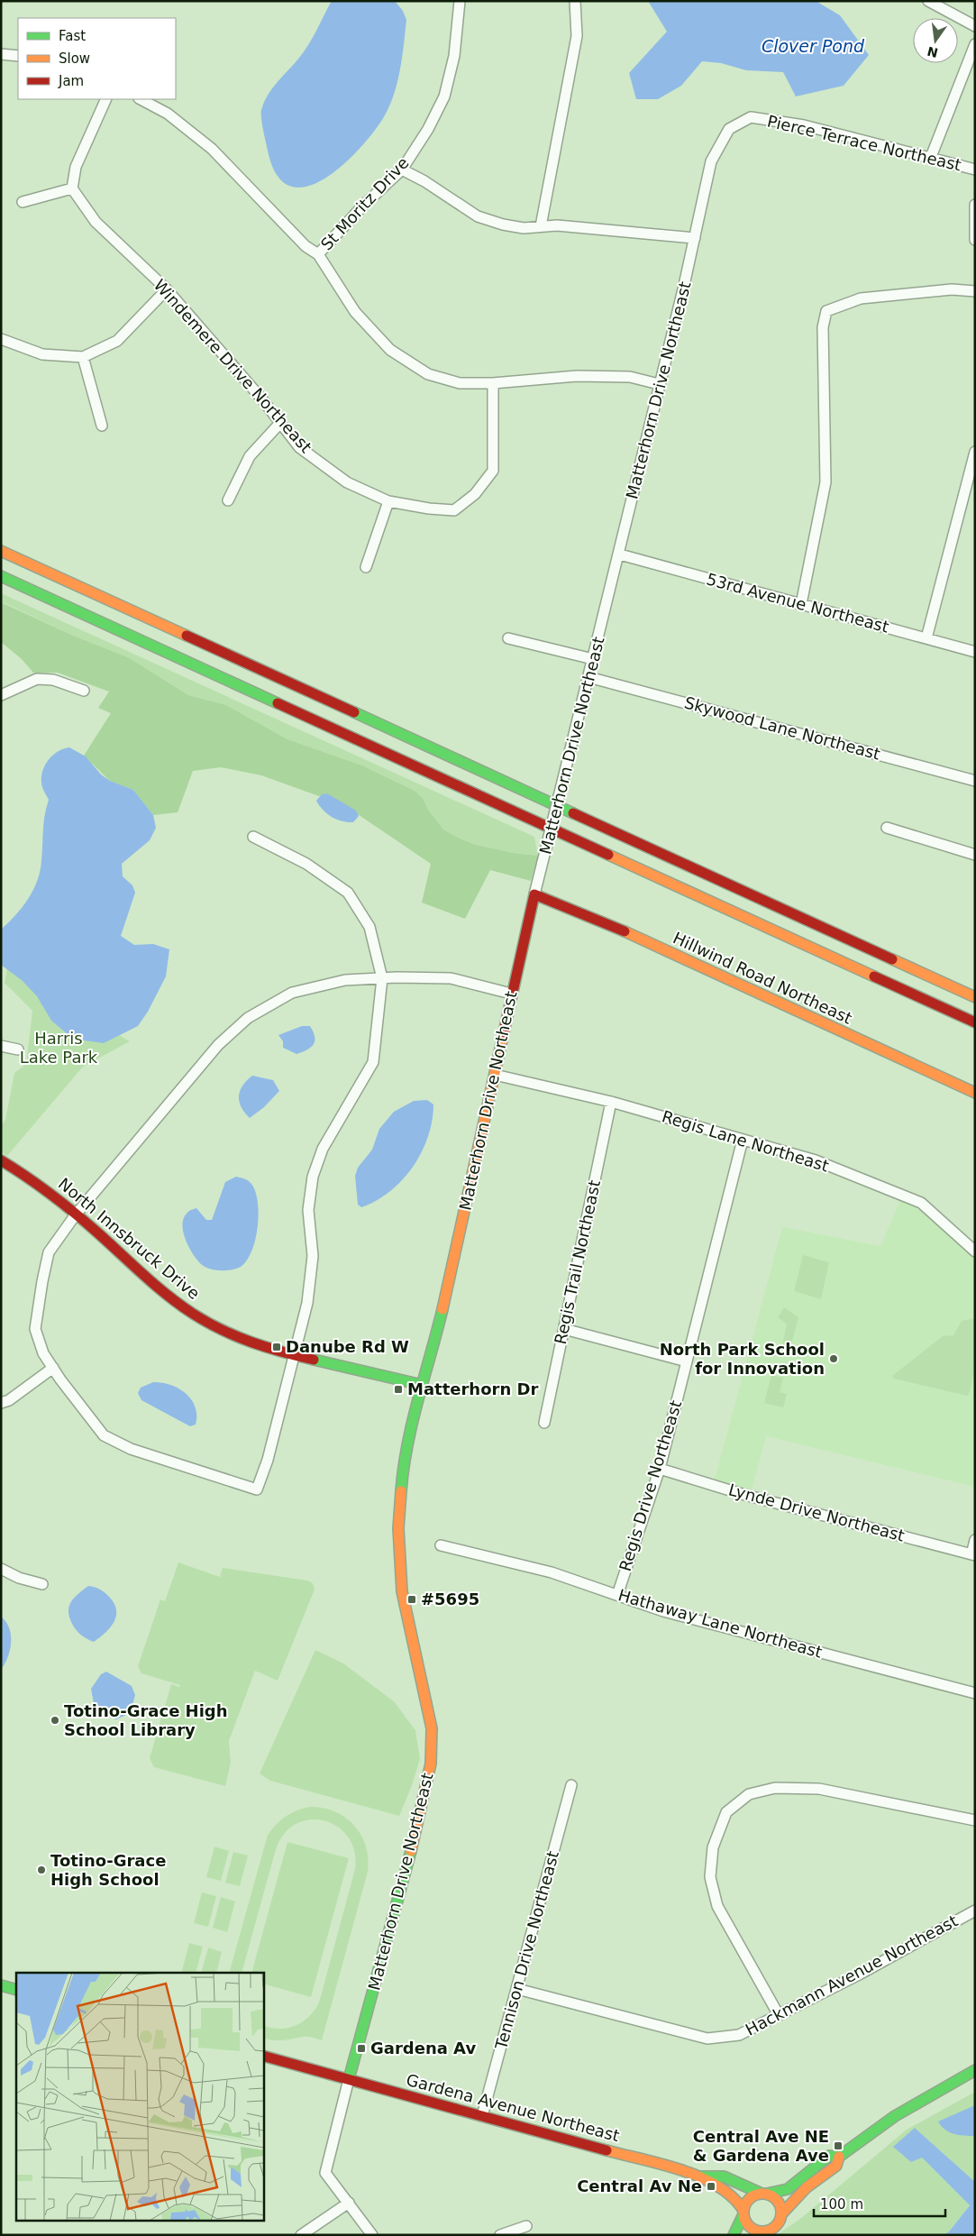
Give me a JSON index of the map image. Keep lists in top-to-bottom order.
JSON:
{
  "streets": {
    "main road": [
      "Matterhorn Drive Northeast",
      "Hillwind Road Northeast",
      "North Innsbruck Drive",
      "Gardena Avenue Northeast"
    ],
    "street": [
      "Pierce Terrace Northeast",
      "St Moritz Drive",
      "Windemere Drive Northeast",
      "53rd Avenue Northeast",
      "Skywood Lane Northeast",
      "Regis Lane Northeast",
      "Regis Trail Northeast",
      "Regis Drive Northeast",
      "Lynde Drive Northeast",
      "Hathaway Lane Northeast",
      "Tennison Drive Northeast",
      "Hackmann Avenue Northeast"
    ]
  },
  "crossings": [
    ["Pierce Terrace Northeast", "Matterhorn Drive Northeast"],
    ["Matterhorn Drive Northeast", "53rd Avenue Northeast"],
    ["Matterhorn Drive Northeast", "Skywood Lane Northeast"],
    ["Matterhorn Drive Northeast", "Hillwind Road Northeast"],
    ["Matterhorn Drive Northeast", "Regis Lane Northeast"],
    ["Matterhorn Drive Northeast", "North Innsbruck Drive"],
    ["Matterhorn Drive Northeast", "Gardena Avenue Northeast"],
    ["Regis Lane Northeast", "Regis Trail Northeast"],
    ["Regis Lane Northeast", "Regis Drive Northeast"],
    ["Regis Drive Northeast", "Lynde Drive Northeast"],
    ["Regis Drive Northeast", "Hathaway Lane Northeast"],
    ["Tennison Drive Northeast", "Hackmann Avenue Northeast"],
    ["Tennison Drive Northeast", "Gardena Avenue Northeast"]
  ],
  "water": ["Clover Pond"],
  "parks": ["Harris Lake Park"],
  "places": {
    "transit": [
      "Danube Rd W",
      "Matterhorn Dr",
      "#5695",
      "Gardena Av",
      "Central Ave NE & Gardena Ave",
      "Central Av Ne"
    ],
    "other": ["North Park School for Innovation", "Totino-Grace High School Library", "Totino-Grace High School"]
  },
  "legend": ["Fast", "Slow", "Jam"],
  "scale_bar": "100 m",
  "north": "bottom"
}
